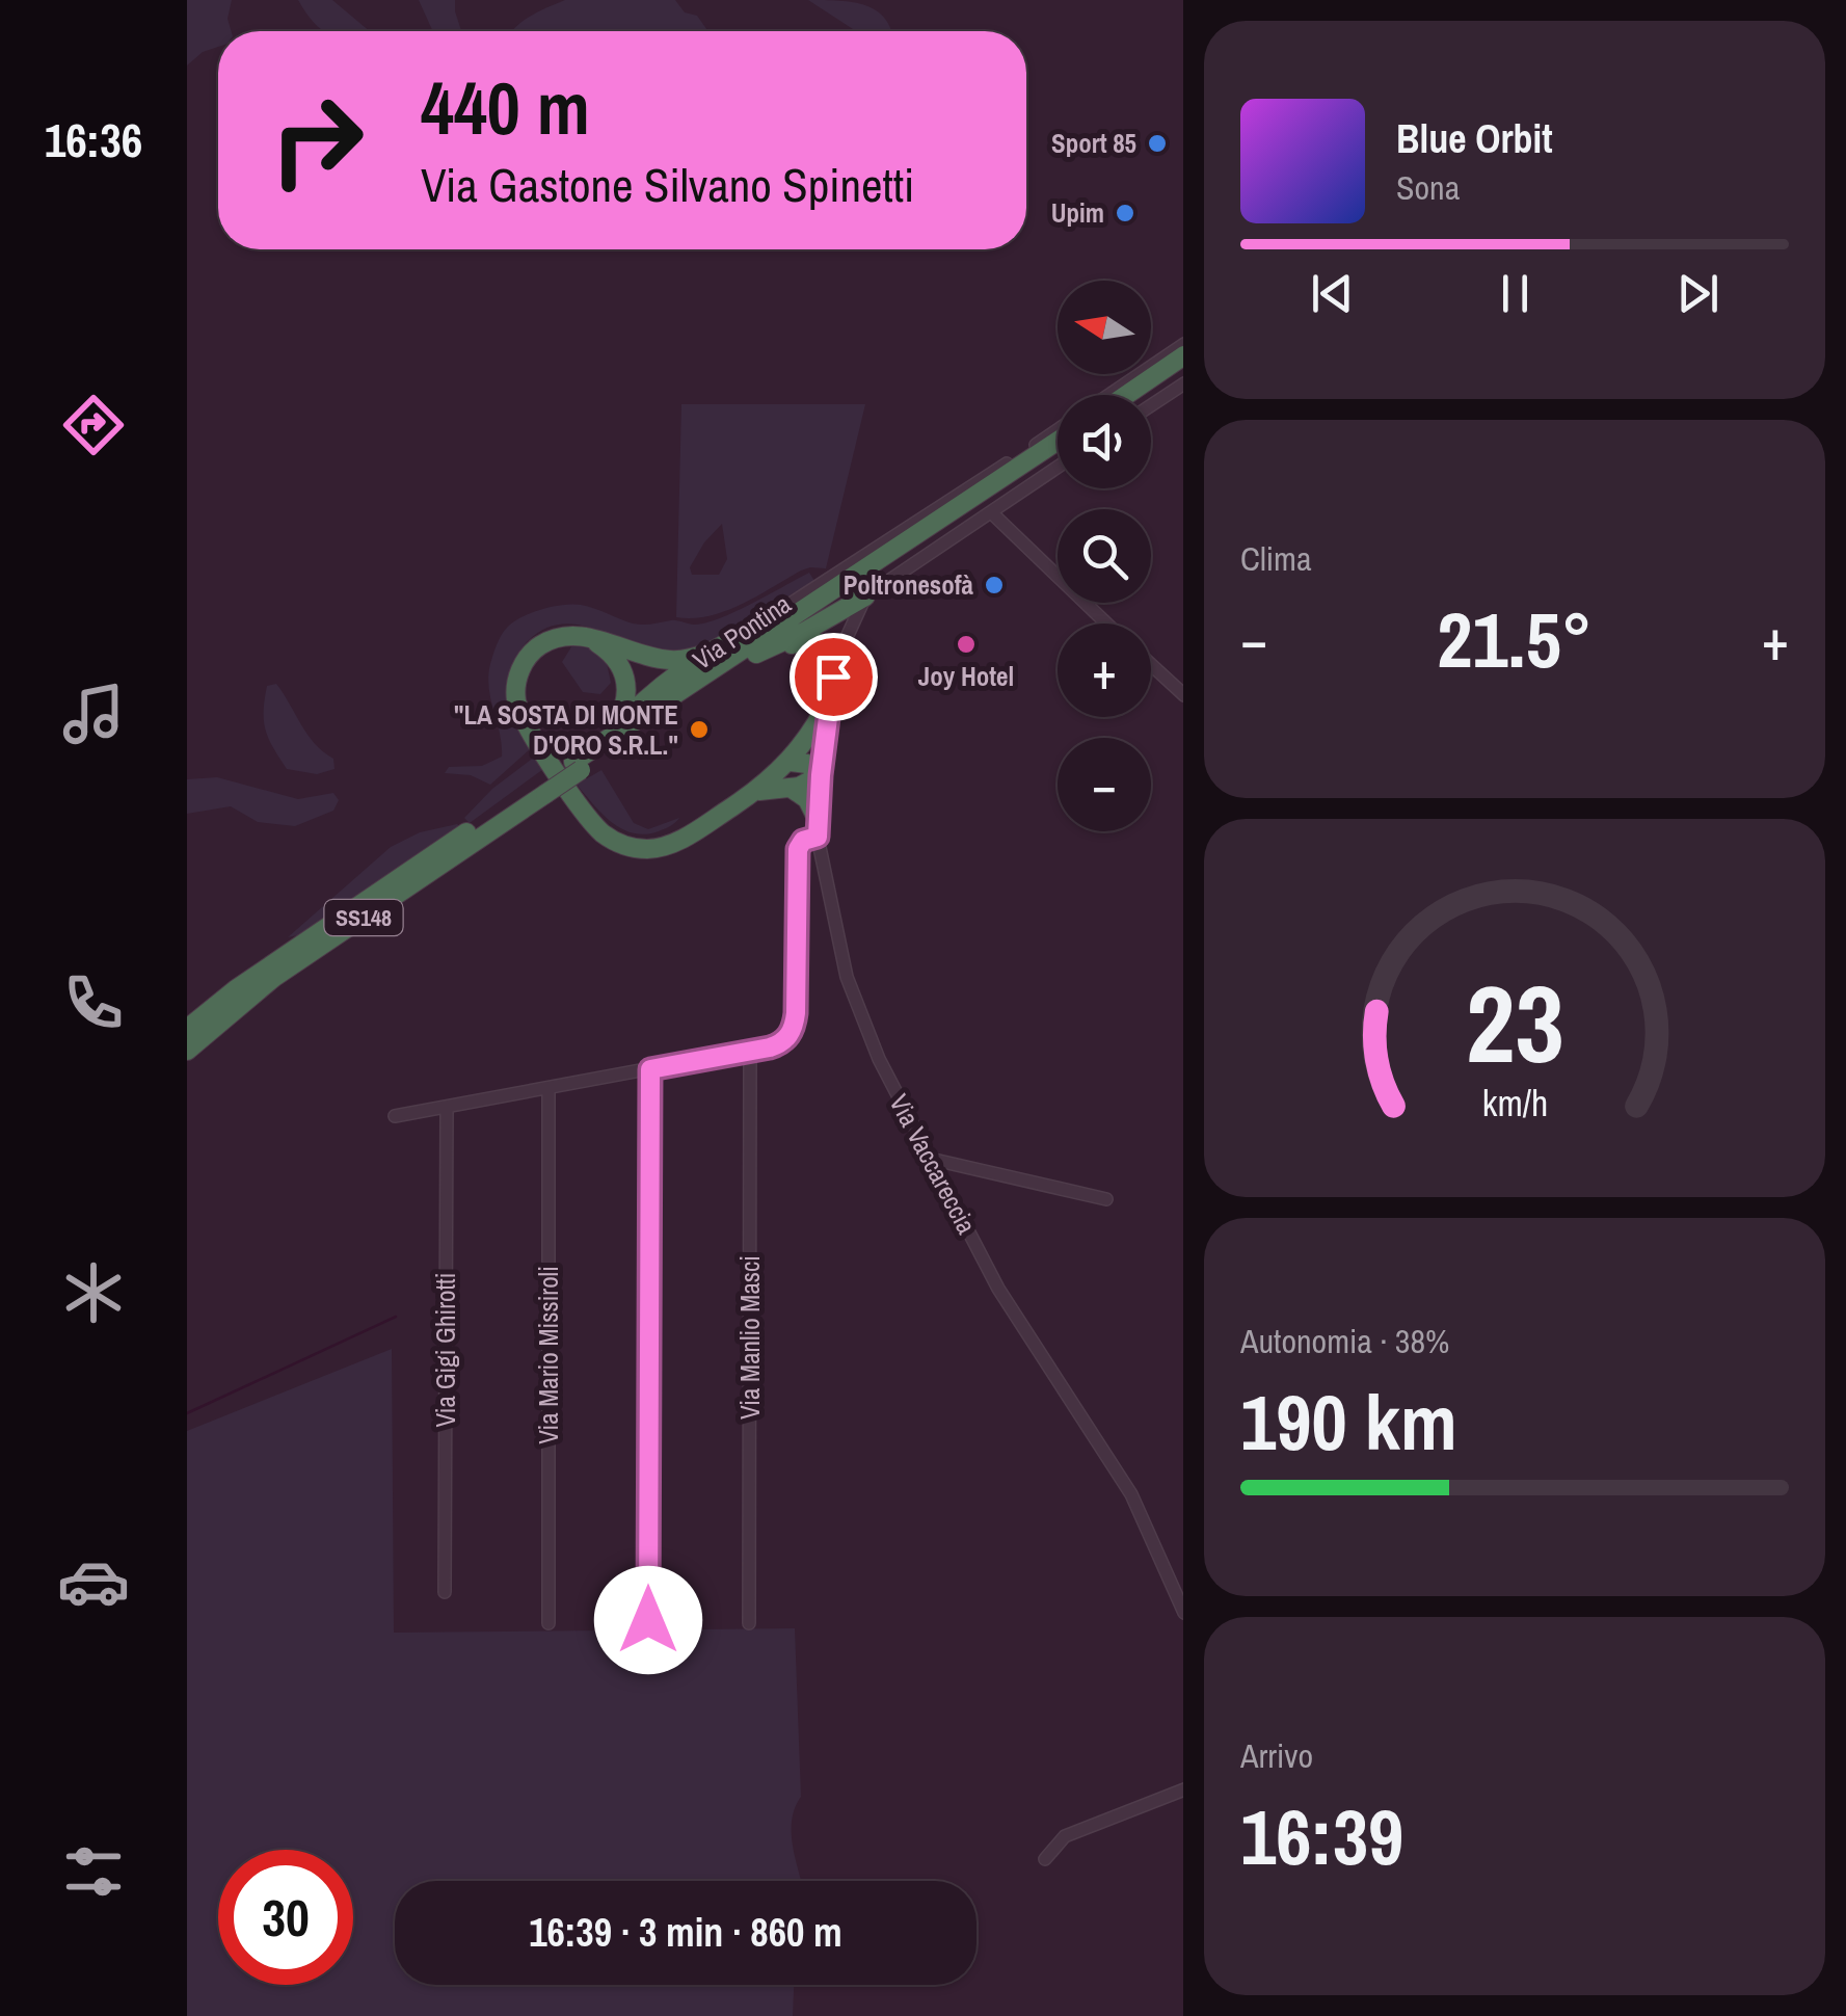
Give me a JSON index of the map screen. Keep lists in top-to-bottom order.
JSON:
{
  "streets": {
    "highway": ["Via Pontina", "SS148"],
    "street": [
      "Via Vaccareccia",
      "Via Manlio Masci",
      "Via Gigi Ghirotti",
      "Via Mario Missiroli"
    ]
  },
  "places": [
    "Sport 85",
    "Upim",
    "Poltronesofà",
    "Joy Hotel",
    "\"LA SOSTA DI MONTE D'ORO S.R.L.\""
  ],
  "north": "left",
  "page": {
    "tabs": "16:36",
    "turn": ["440 m", "Via Gastone Silvano Spinetti"],
    "song": ["Blue Orbit", "Sona"],
    "map_buttons": ["+", "−"],
    "tile": [
      "Clima",
      ["Autonomia · 38%", "190 km"],
      ["Arrivo", "16:39"]
    ],
    "heat": ["−", "21.5°", "+"],
    "limit": "30",
    "trip": "16:39 · 3 min · 860 m",
    "gauge": ["23", "km/h"]
  }
}
